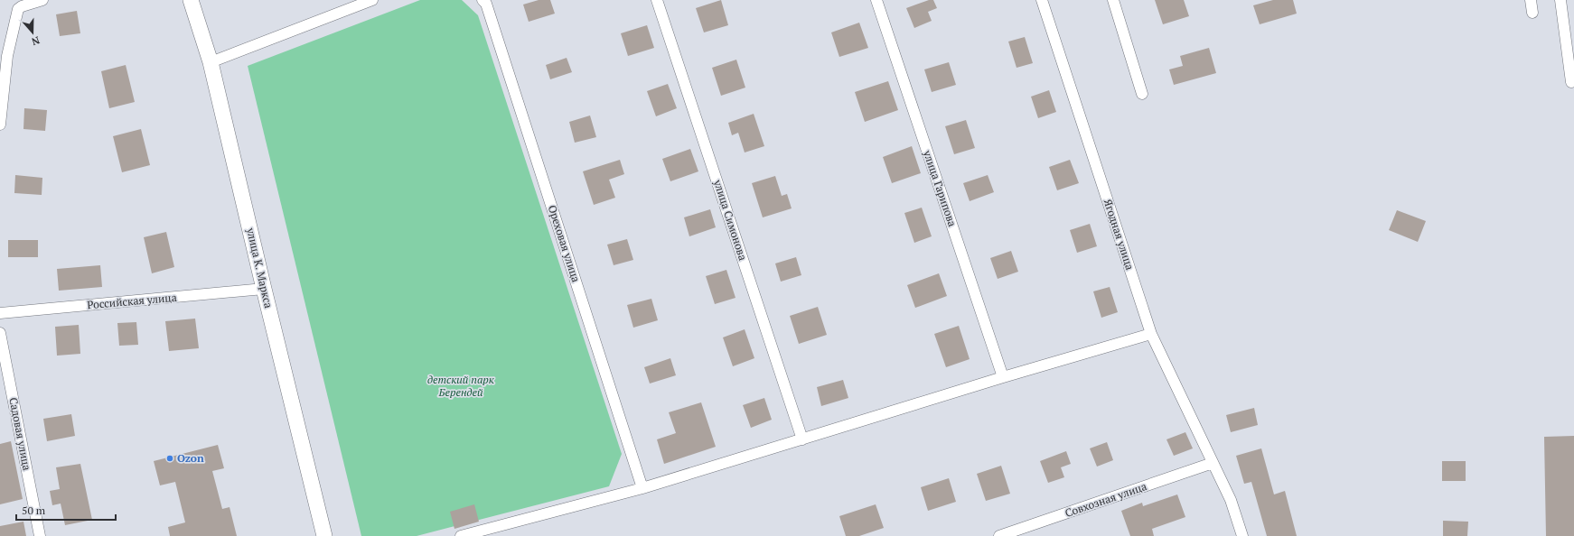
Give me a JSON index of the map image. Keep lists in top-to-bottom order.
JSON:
{
  "streets": {
    "main road": ["улица К. Маркса"],
    "street": [
      "улица Гарипова",
      "улица Симонова",
      "Ягодная улица",
      "Ореховая улица",
      "Российская улица",
      "Садовая улица",
      "Совхозная улица"
    ]
  },
  "crossings": [
    ["Ягодная улица", "Совхозная улица"],
    ["улица К. Маркса", "Российская улица"]
  ],
  "parks": ["детский парк Берендей"],
  "places": ["Ozon"],
  "scale_bar": "50 m",
  "north": "bottom"
}
